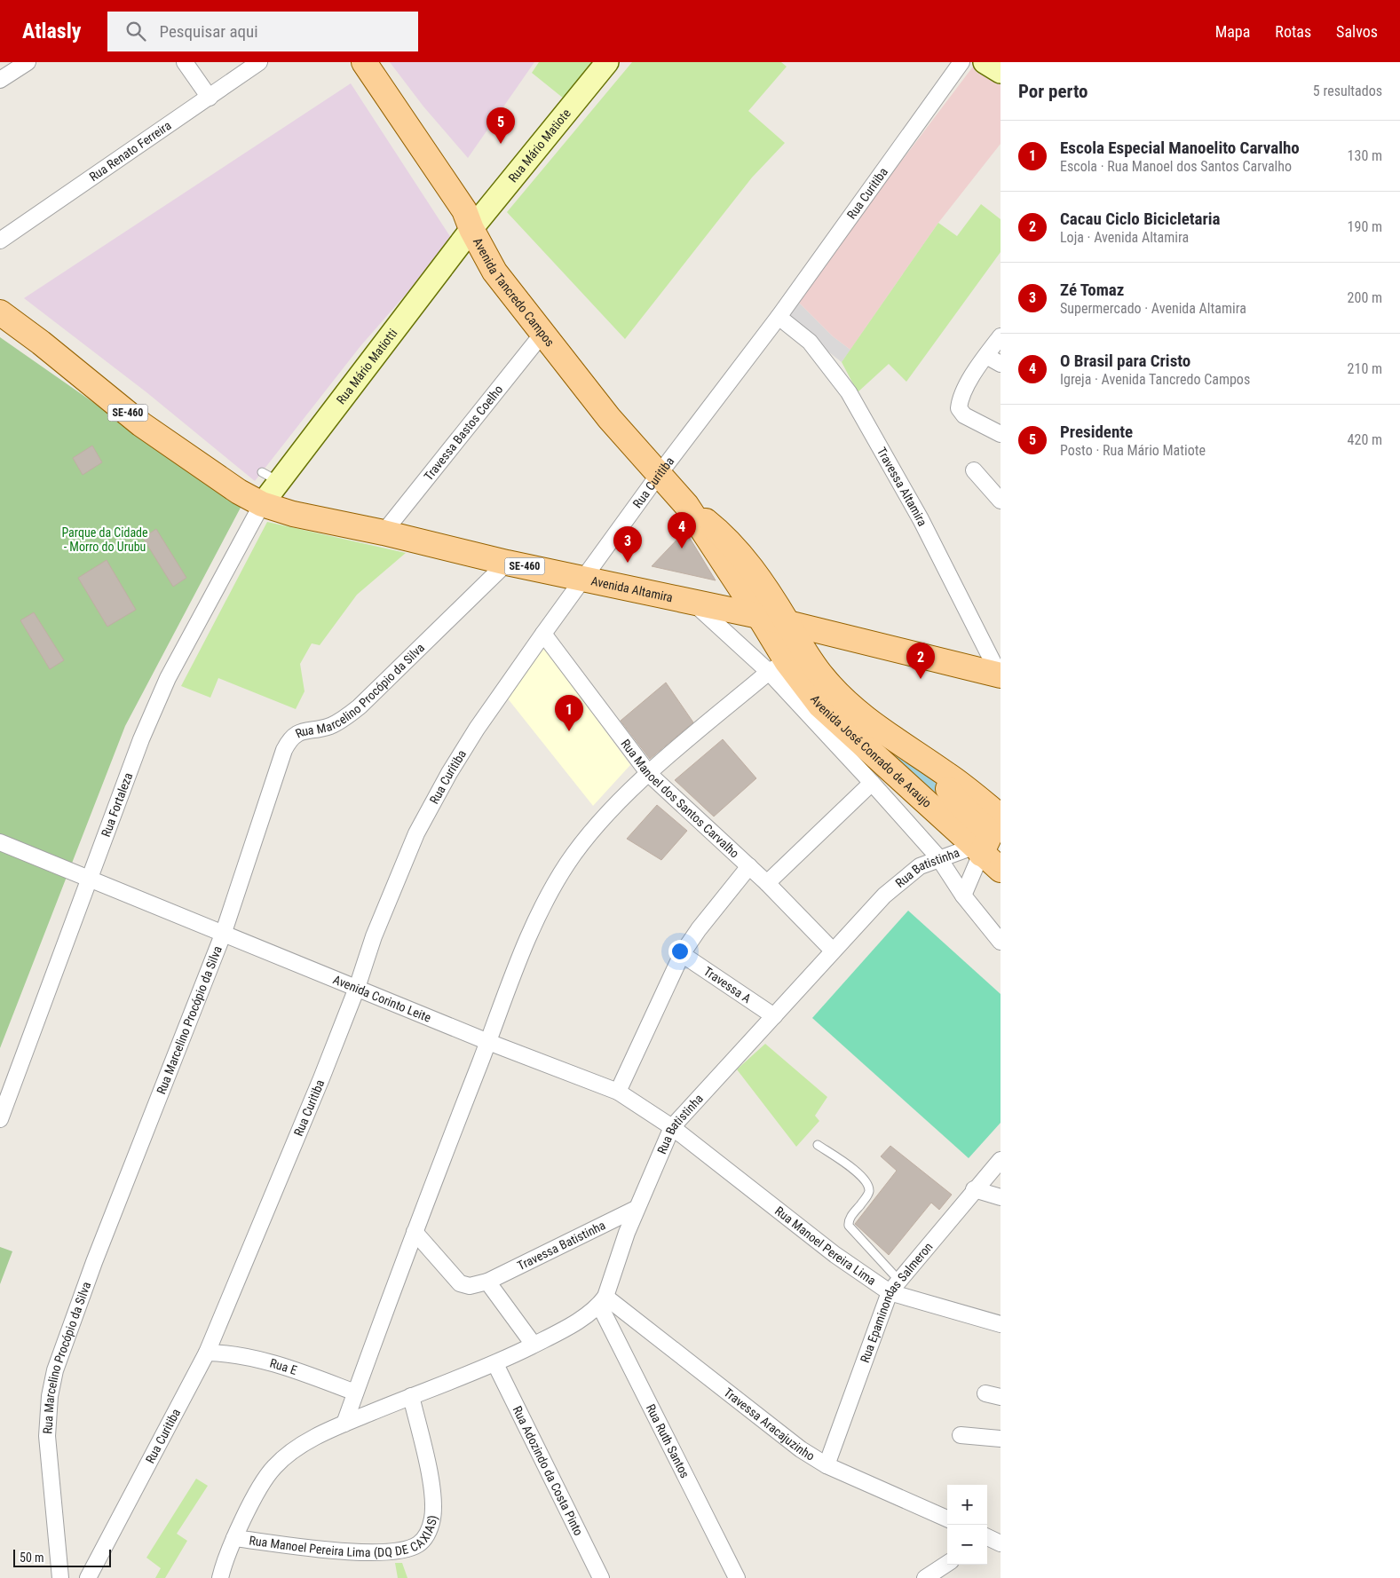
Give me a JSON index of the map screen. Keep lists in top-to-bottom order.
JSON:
{
  "streets": {
    "main road": [
      "Rua Mário Matiote",
      "Avenida Tancredo Campos",
      "Rua Mário Matiotti",
      "SE-460",
      "Avenida Altamira",
      "Avenida José Conrado de Araujo"
    ],
    "street": [
      "Rua Renato Ferreira",
      "Rua Curitiba",
      "Travessa Bastos Coelho",
      "Travessa Altamira",
      "Rua Marcelino Procópio da Silva",
      "Rua Manoel dos Santos Carvalho",
      "Rua Fortaleza",
      "Rua Batistinha",
      "Travessa A",
      "Avenida Corinto Leite",
      "Travessa Batistinha",
      "Rua Manoel Pereira Lima",
      "Rua Epaminondas Salmeron",
      "Rua E",
      "Travessa Aracajuzinho",
      "Rua Ruth Santos",
      "Rua Adozindo da Costa Pinto",
      "Rua Manoel Pereira Lima (DQ DE CAXIAS)"
    ]
  },
  "crossings": [
    ["Rua Mário Matiote", "Avenida Tancredo Campos"],
    ["Rua Mário Matiote", "Rua Mário Matiotti"],
    ["Rua Curitiba", "Avenida Tancredo Campos"],
    ["Rua Curitiba", "Travessa Altamira"],
    ["Rua Curitiba", "Avenida Altamira"],
    ["Rua Curitiba", "Rua Manoel dos Santos Carvalho"],
    ["Rua Curitiba", "Avenida Corinto Leite"],
    ["Rua Curitiba", "Rua E"],
    ["Avenida Tancredo Campos", "Rua Mário Matiotti"],
    ["Avenida Tancredo Campos", "Travessa Bastos Coelho"],
    ["Avenida Tancredo Campos", "Avenida Altamira"],
    ["Avenida Tancredo Campos", "Avenida José Conrado de Araujo"],
    ["Rua Mário Matiotti", "SE-460"],
    ["Rua Mário Matiotti", "Avenida Altamira"],
    ["Rua Mário Matiotti", "Rua Fortaleza"],
    ["SE-460", "Avenida Altamira"],
    ["SE-460", "Rua Fortaleza"],
    ["Travessa Bastos Coelho", "Avenida Altamira"],
    ["Travessa Altamira", "Avenida Altamira"],
    ["Avenida Altamira", "Rua Marcelino Procópio da Silva"],
    ["Avenida Altamira", "Avenida José Conrado de Araujo"],
    ["Avenida Altamira", "Rua Fortaleza"],
    ["Rua Marcelino Procópio da Silva", "Avenida Corinto Leite"],
    ["Avenida José Conrado de Araujo", "Rua Batistinha"],
    ["Rua Manoel dos Santos Carvalho", "Rua Batistinha"],
    ["Rua Fortaleza", "Avenida Corinto Leite"],
    ["Rua Batistinha", "Travessa A"],
    ["Rua Batistinha", "Avenida Corinto Leite"],
    ["Rua Batistinha", "Travessa Batistinha"],
    ["Rua Batistinha", "Rua Manoel Pereira Lima"],
    ["Rua Batistinha", "Travessa Aracajuzinho"],
    ["Rua Batistinha", "Rua Ruth Santos"],
    ["Avenida Corinto Leite", "Rua Manoel Pereira Lima"],
    ["Rua Manoel Pereira Lima", "Rua Epaminondas Salmeron"],
    ["Rua Epaminondas Salmeron", "Travessa Aracajuzinho"],
    ["Travessa Aracajuzinho", "Rua Ruth Santos"]
  ],
  "parks": ["Parque da Cidade - Morro do Urubu"],
  "scale_bar": "50 m",
  "page": {
    "header": "Atlasly",
    "search": "Pesquisar aqui",
    "nav": ["Mapa", "Rotas", "Salvos"],
    "heading": ["Por perto", "5 resultados"],
    "pins": [
      "5",
      "4",
      "3",
      "2",
      "1"
    ],
    "list": [
      {
        "mark": "1",
        "name": "Escola Especial Manoelito Carvalho",
        "note": "Escola · Rua Manoel dos Santos Carvalho",
        "value": "130 m"
      },
      {
        "mark": "2",
        "name": "Cacau Ciclo Bicicletaria",
        "note": "Loja · Avenida Altamira",
        "value": "190 m"
      },
      {
        "mark": "3",
        "name": "Zé Tomaz",
        "note": "Supermercado · Avenida Altamira",
        "value": "200 m"
      },
      {
        "mark": "4",
        "name": "O Brasil para Cristo",
        "note": "Igreja · Avenida Tancredo Campos",
        "value": "210 m"
      },
      {
        "mark": "5",
        "name": "Presidente",
        "note": "Posto · Rua Mário Matiote",
        "value": "420 m"
      }
    ],
    "map_buttons": ["+", "−"],
    "scale": "50 m"
  }
}
